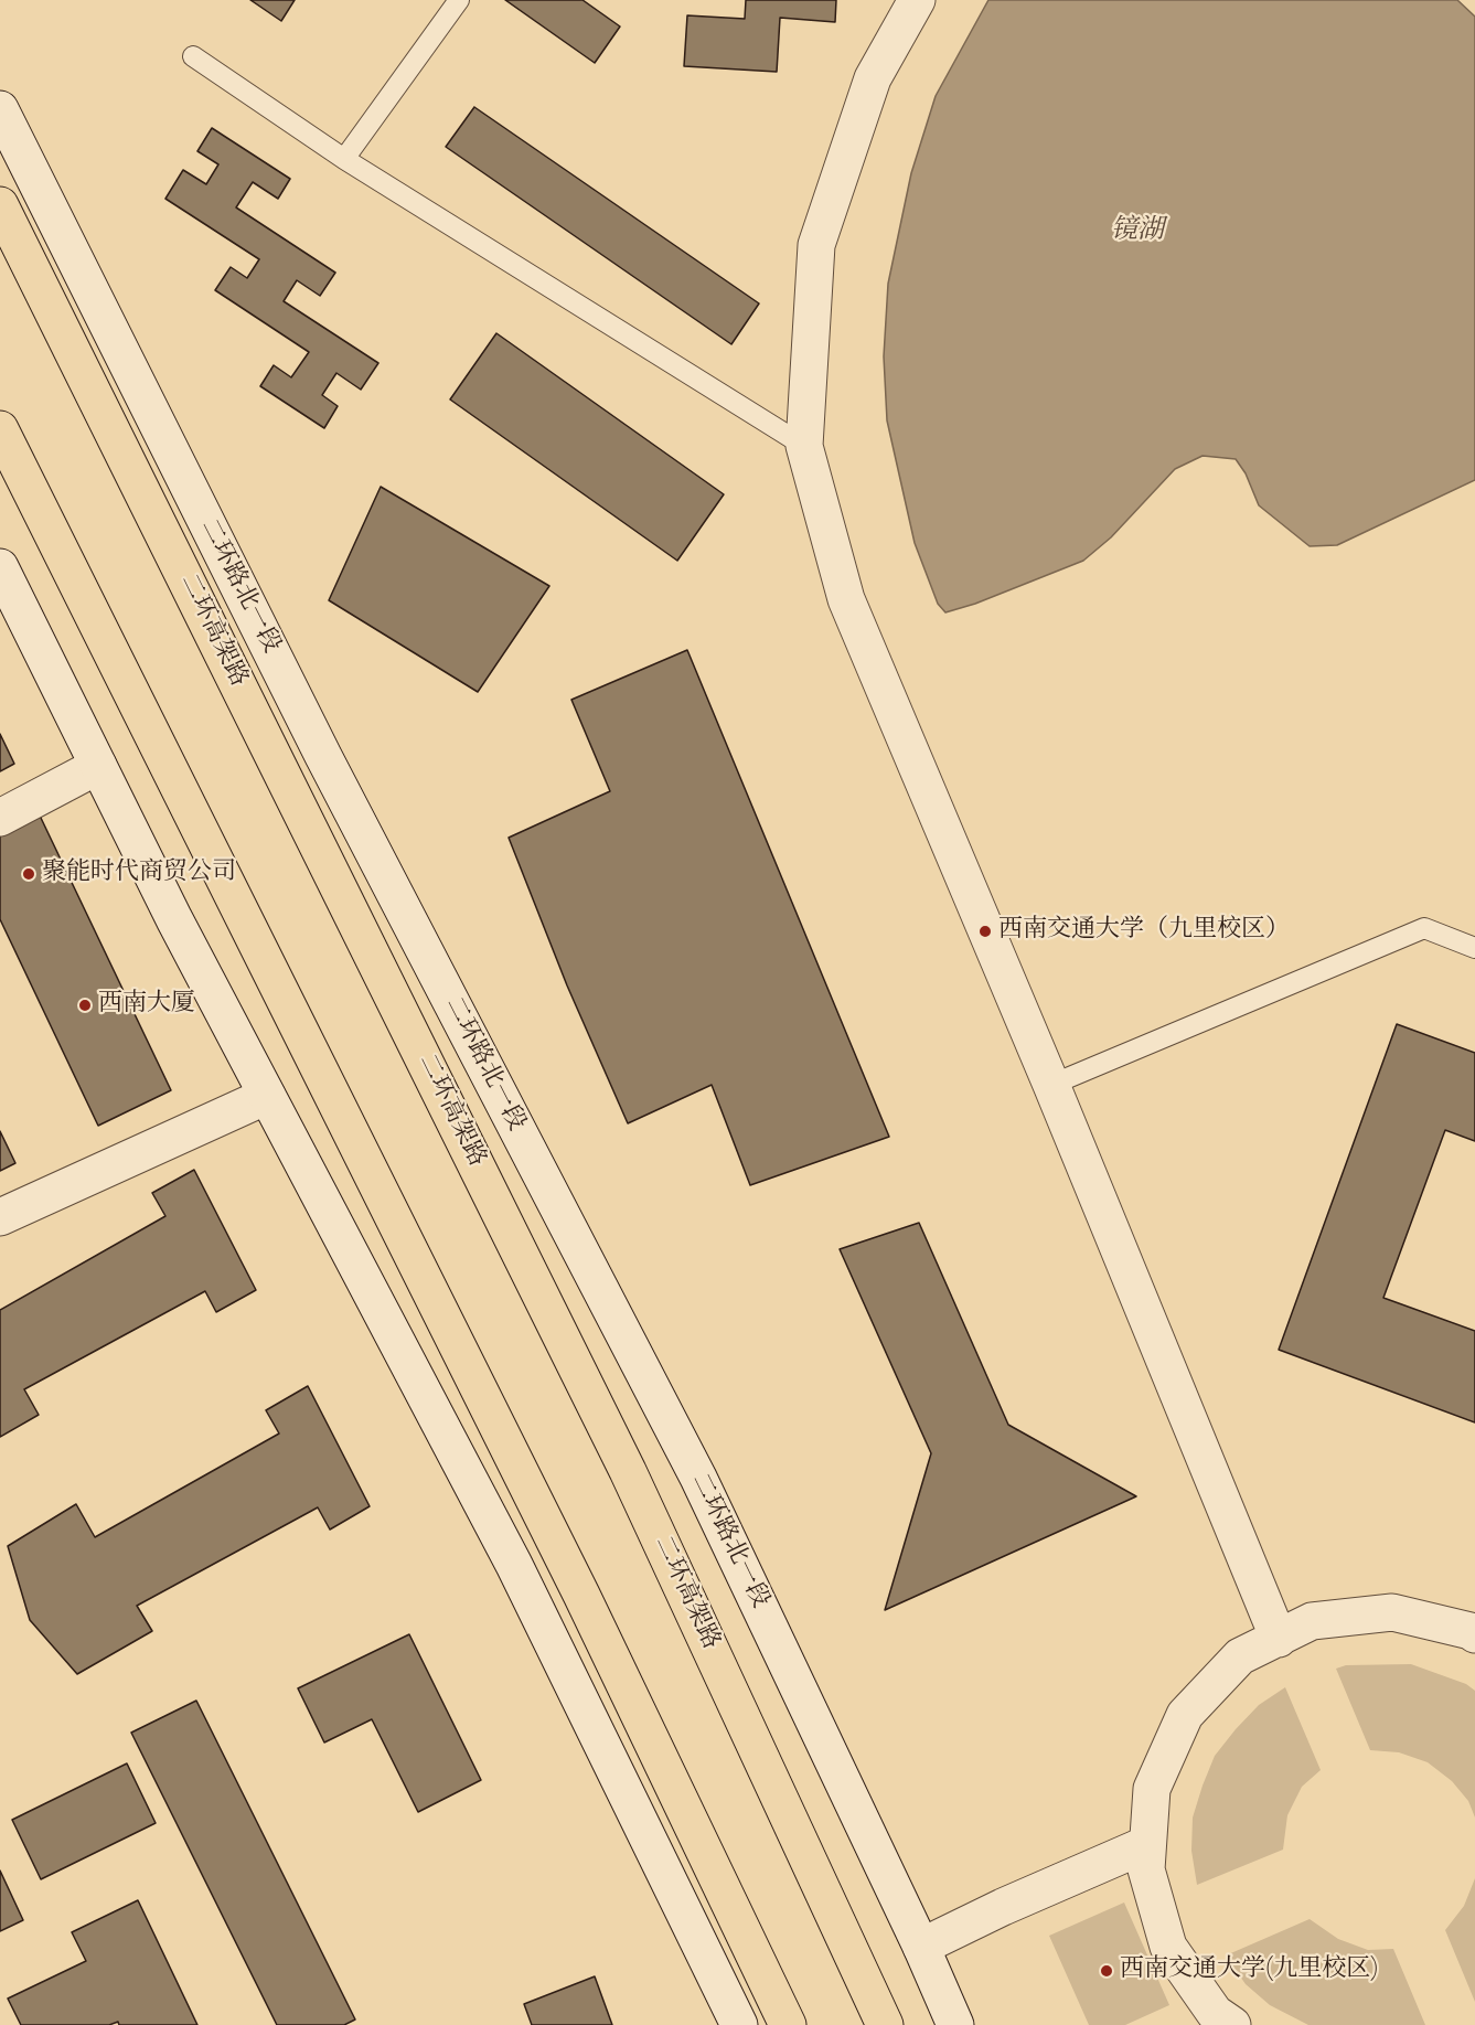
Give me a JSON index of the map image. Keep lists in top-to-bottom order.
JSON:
{
  "streets": {
    "highway": ["二环高架路"],
    "main road": ["二环路北一段"]
  },
  "water": ["镜湖"],
  "places": [
    "聚能时代商贸公司",
    "西南交通大学（九里校区）",
    "西南大厦",
    "西南交通大学(九里校区)"
  ]
}
